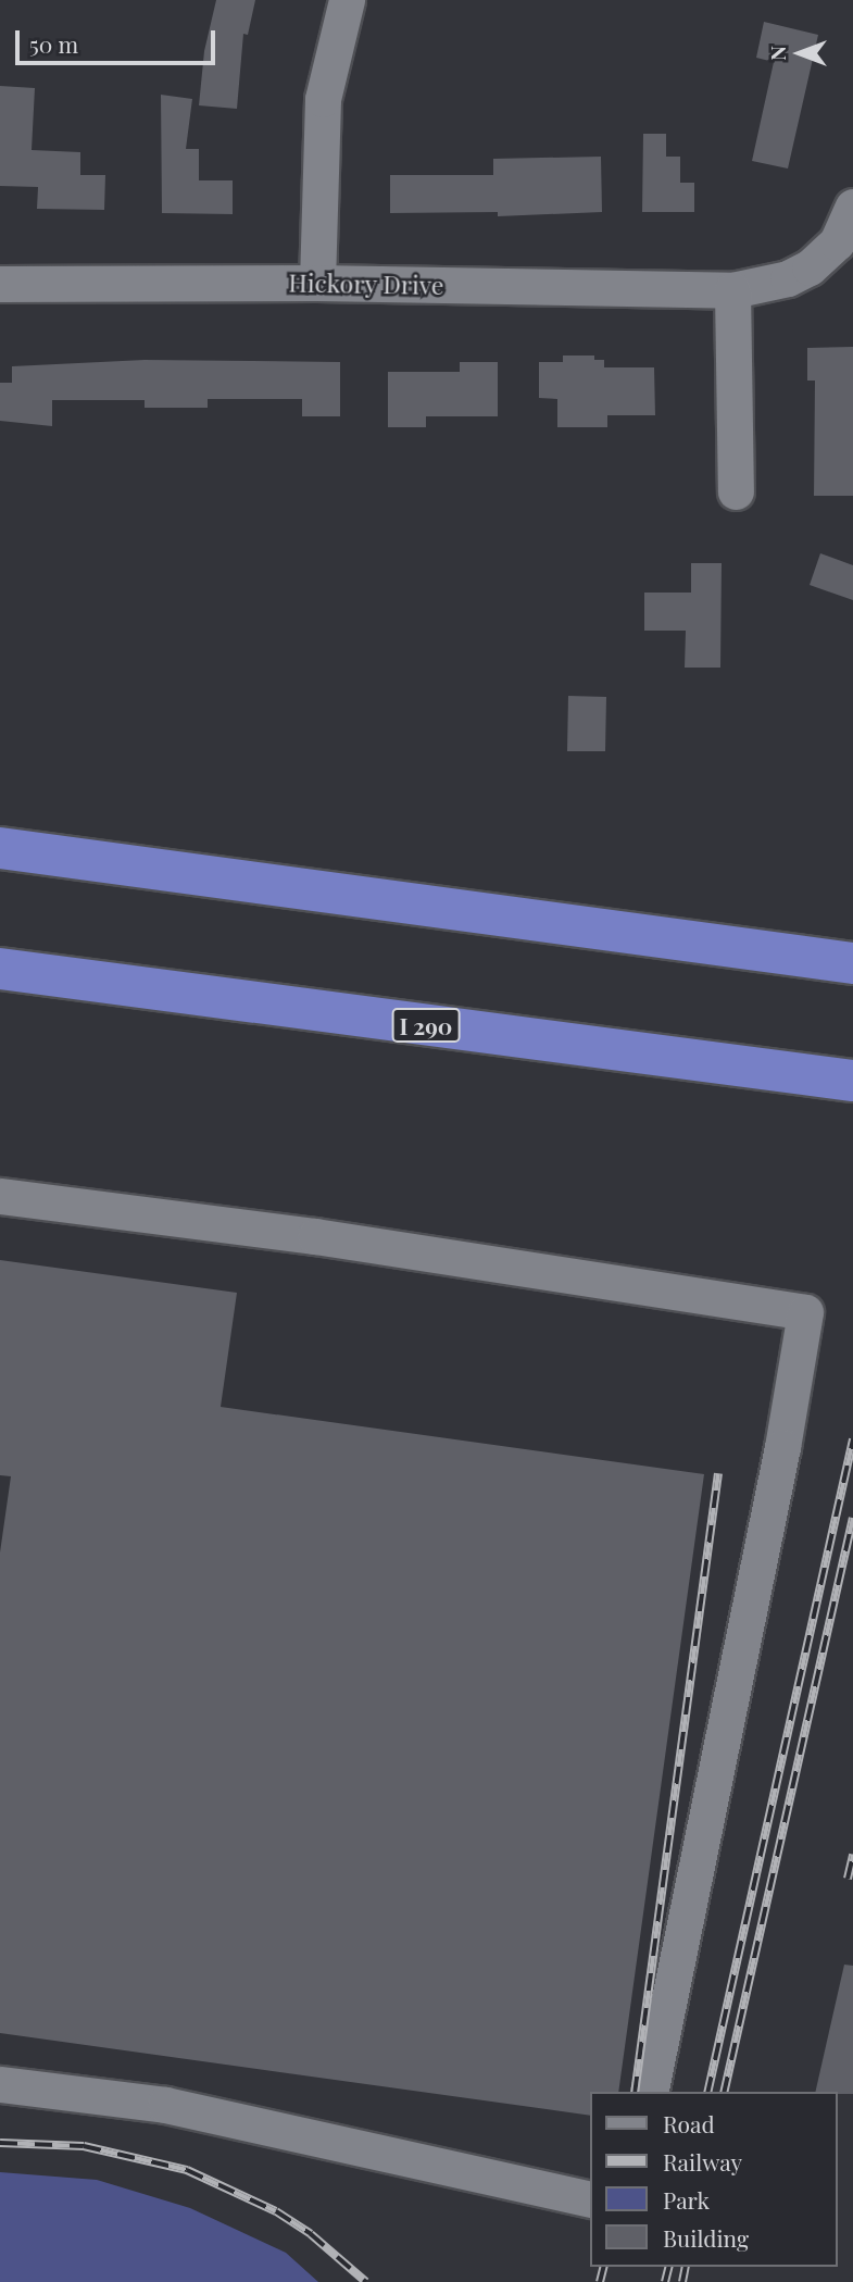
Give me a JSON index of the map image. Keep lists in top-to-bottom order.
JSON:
{
  "streets": {
    "highway": ["I 290"],
    "street": ["Hickory Drive"]
  },
  "legend": [
    "Road",
    "Railway",
    "Park",
    "Building"
  ],
  "scale_bar": "50 m",
  "north": "left"
}
